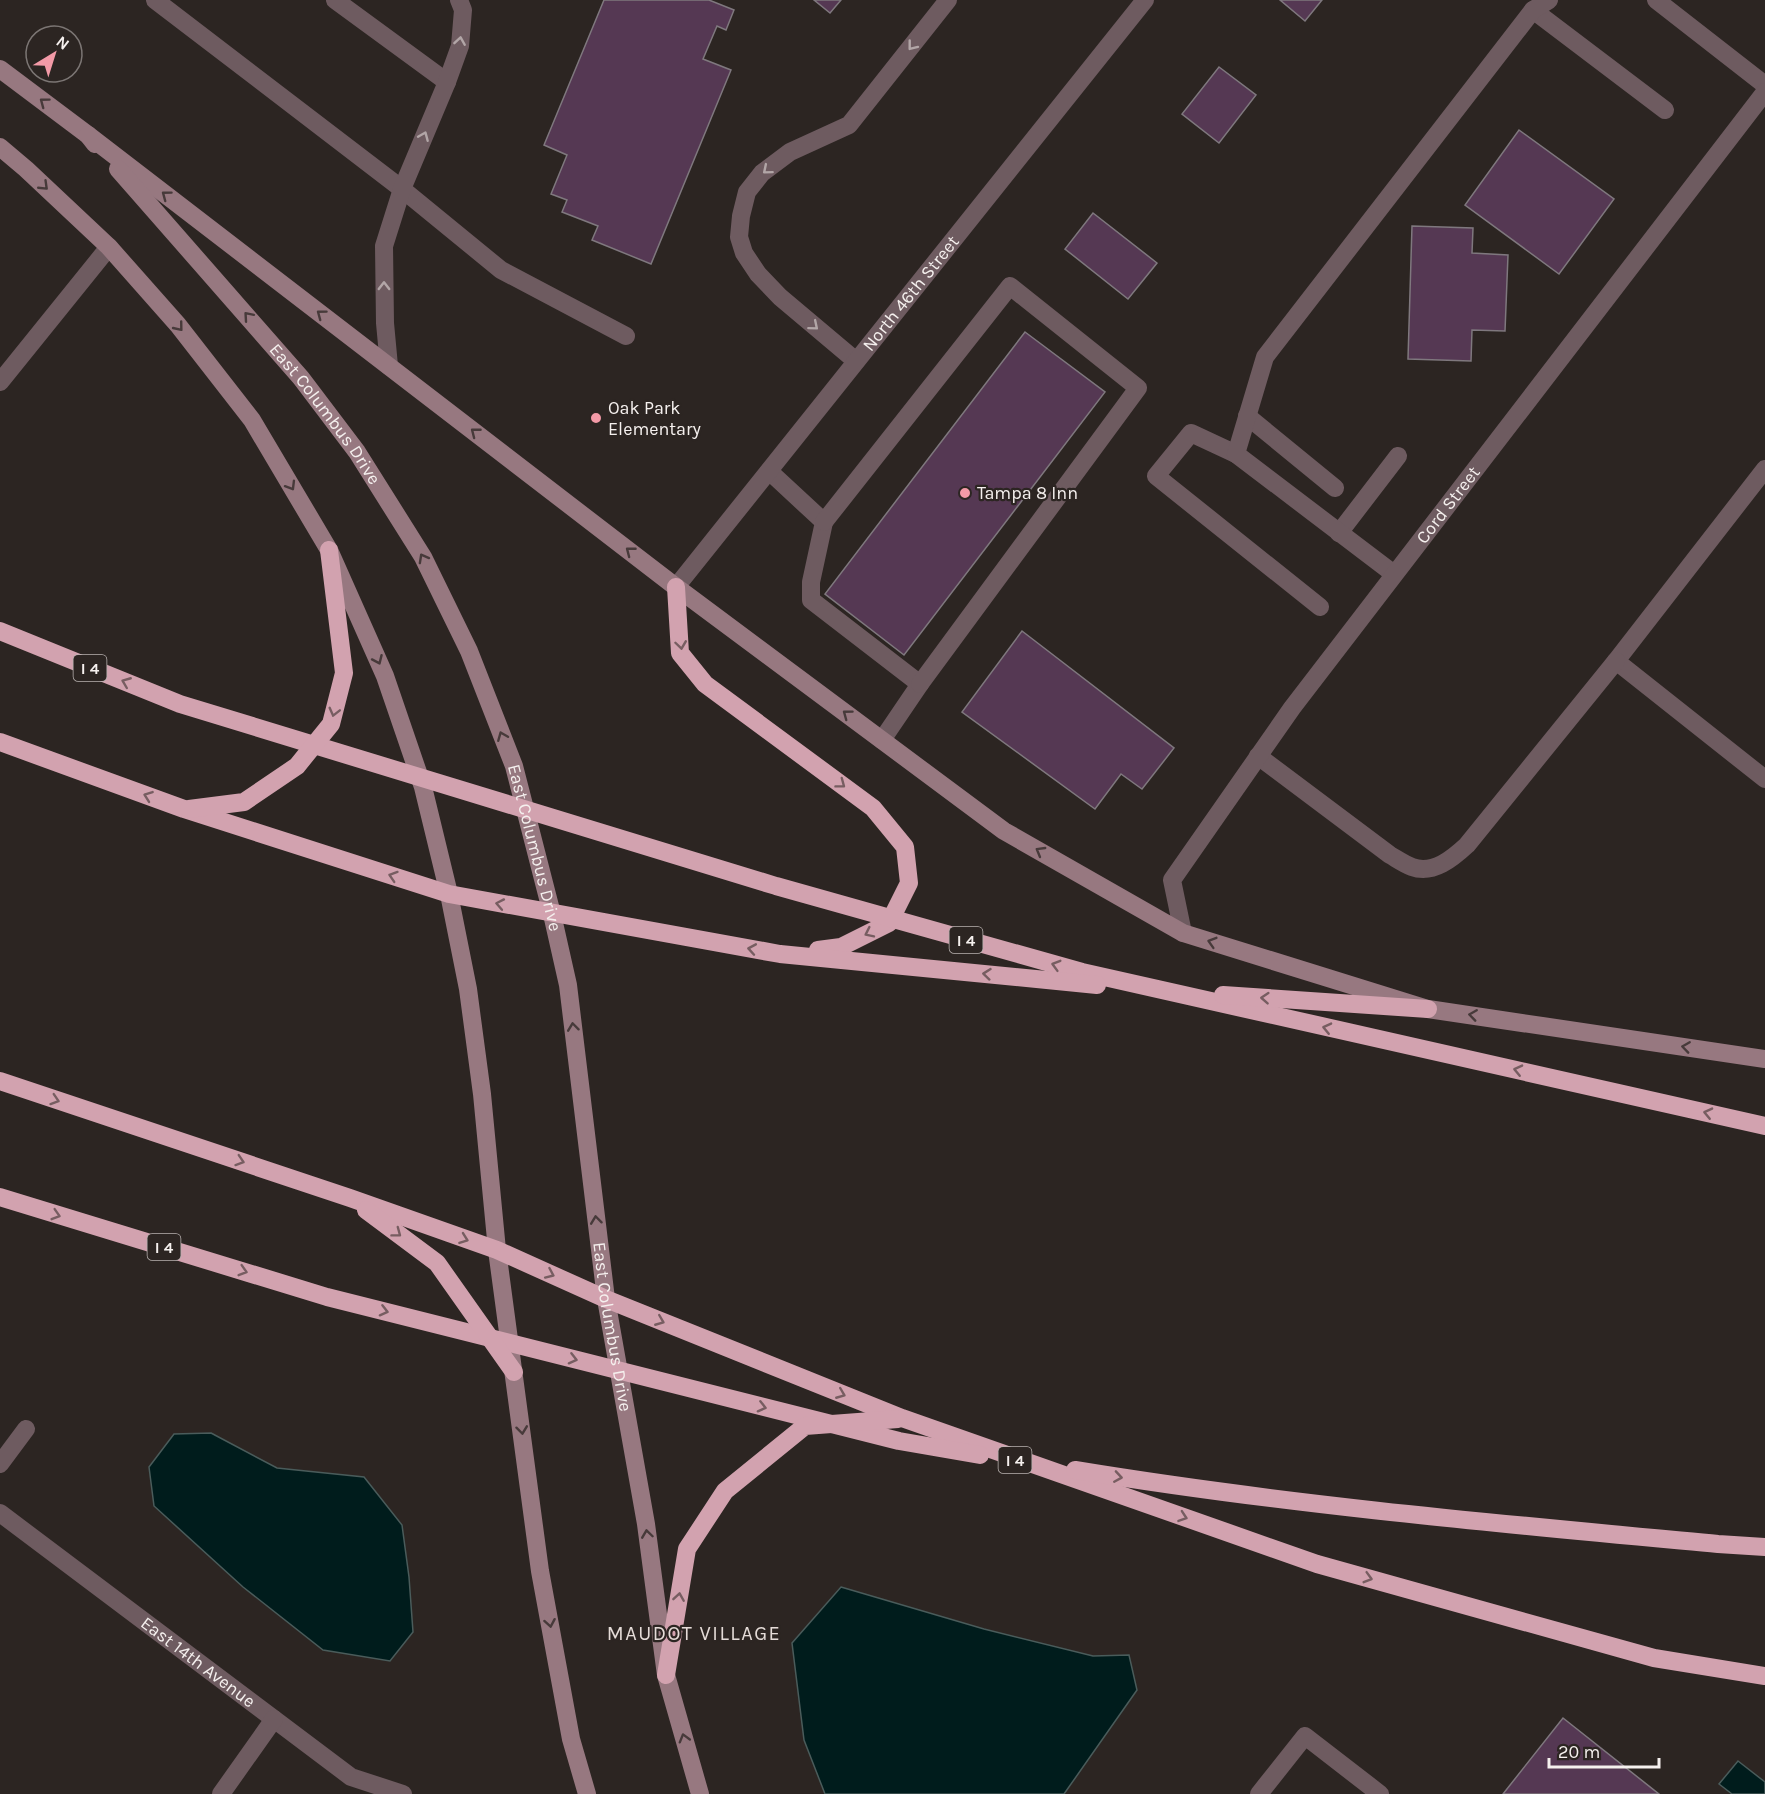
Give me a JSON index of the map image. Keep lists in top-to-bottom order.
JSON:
{
  "streets": {
    "highway": ["I 4"],
    "main road": ["East Columbus Drive"],
    "street": ["North 46th Street", "Cord Street", "East 14th Avenue"]
  },
  "districts": ["MAUDOT VILLAGE"],
  "places": ["Oak Park Elementary", "Tampa 8 Inn"],
  "scale_bar": "20 m",
  "north": "top right"
}
